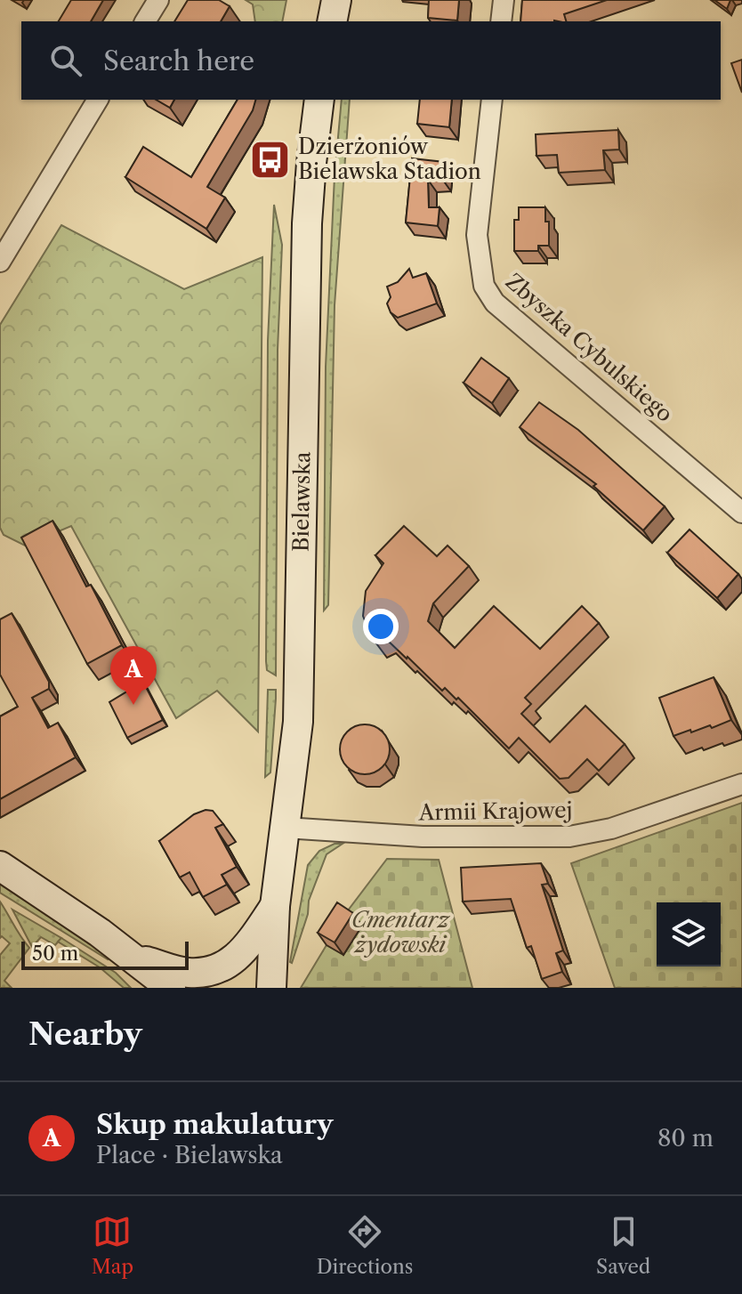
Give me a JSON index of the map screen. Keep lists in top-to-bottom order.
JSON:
{
  "streets": {
    "main road": ["Bielawska"],
    "street": ["Zbyszka Cybulskiego", "Armii Krajowej"]
  },
  "crossings": [
    ["Bielawska", "Armii Krajowej"]
  ],
  "parks": ["Cmentarz żydowski"],
  "places": {
    "bus stop": ["Dzierżoniów Bielawska Stadion"]
  },
  "scale_bar": "50 m",
  "page": {
    "search": "Search here",
    "pins": "A",
    "scale": "50 m",
    "heading": "Nearby",
    "list": [
      {
        "mark": "A",
        "name": "Skup makulatury",
        "note": "Place · Bielawska",
        "value": "80 m"
      }
    ],
    "nav": ["Map", "Directions", "Saved"]
  }
}
